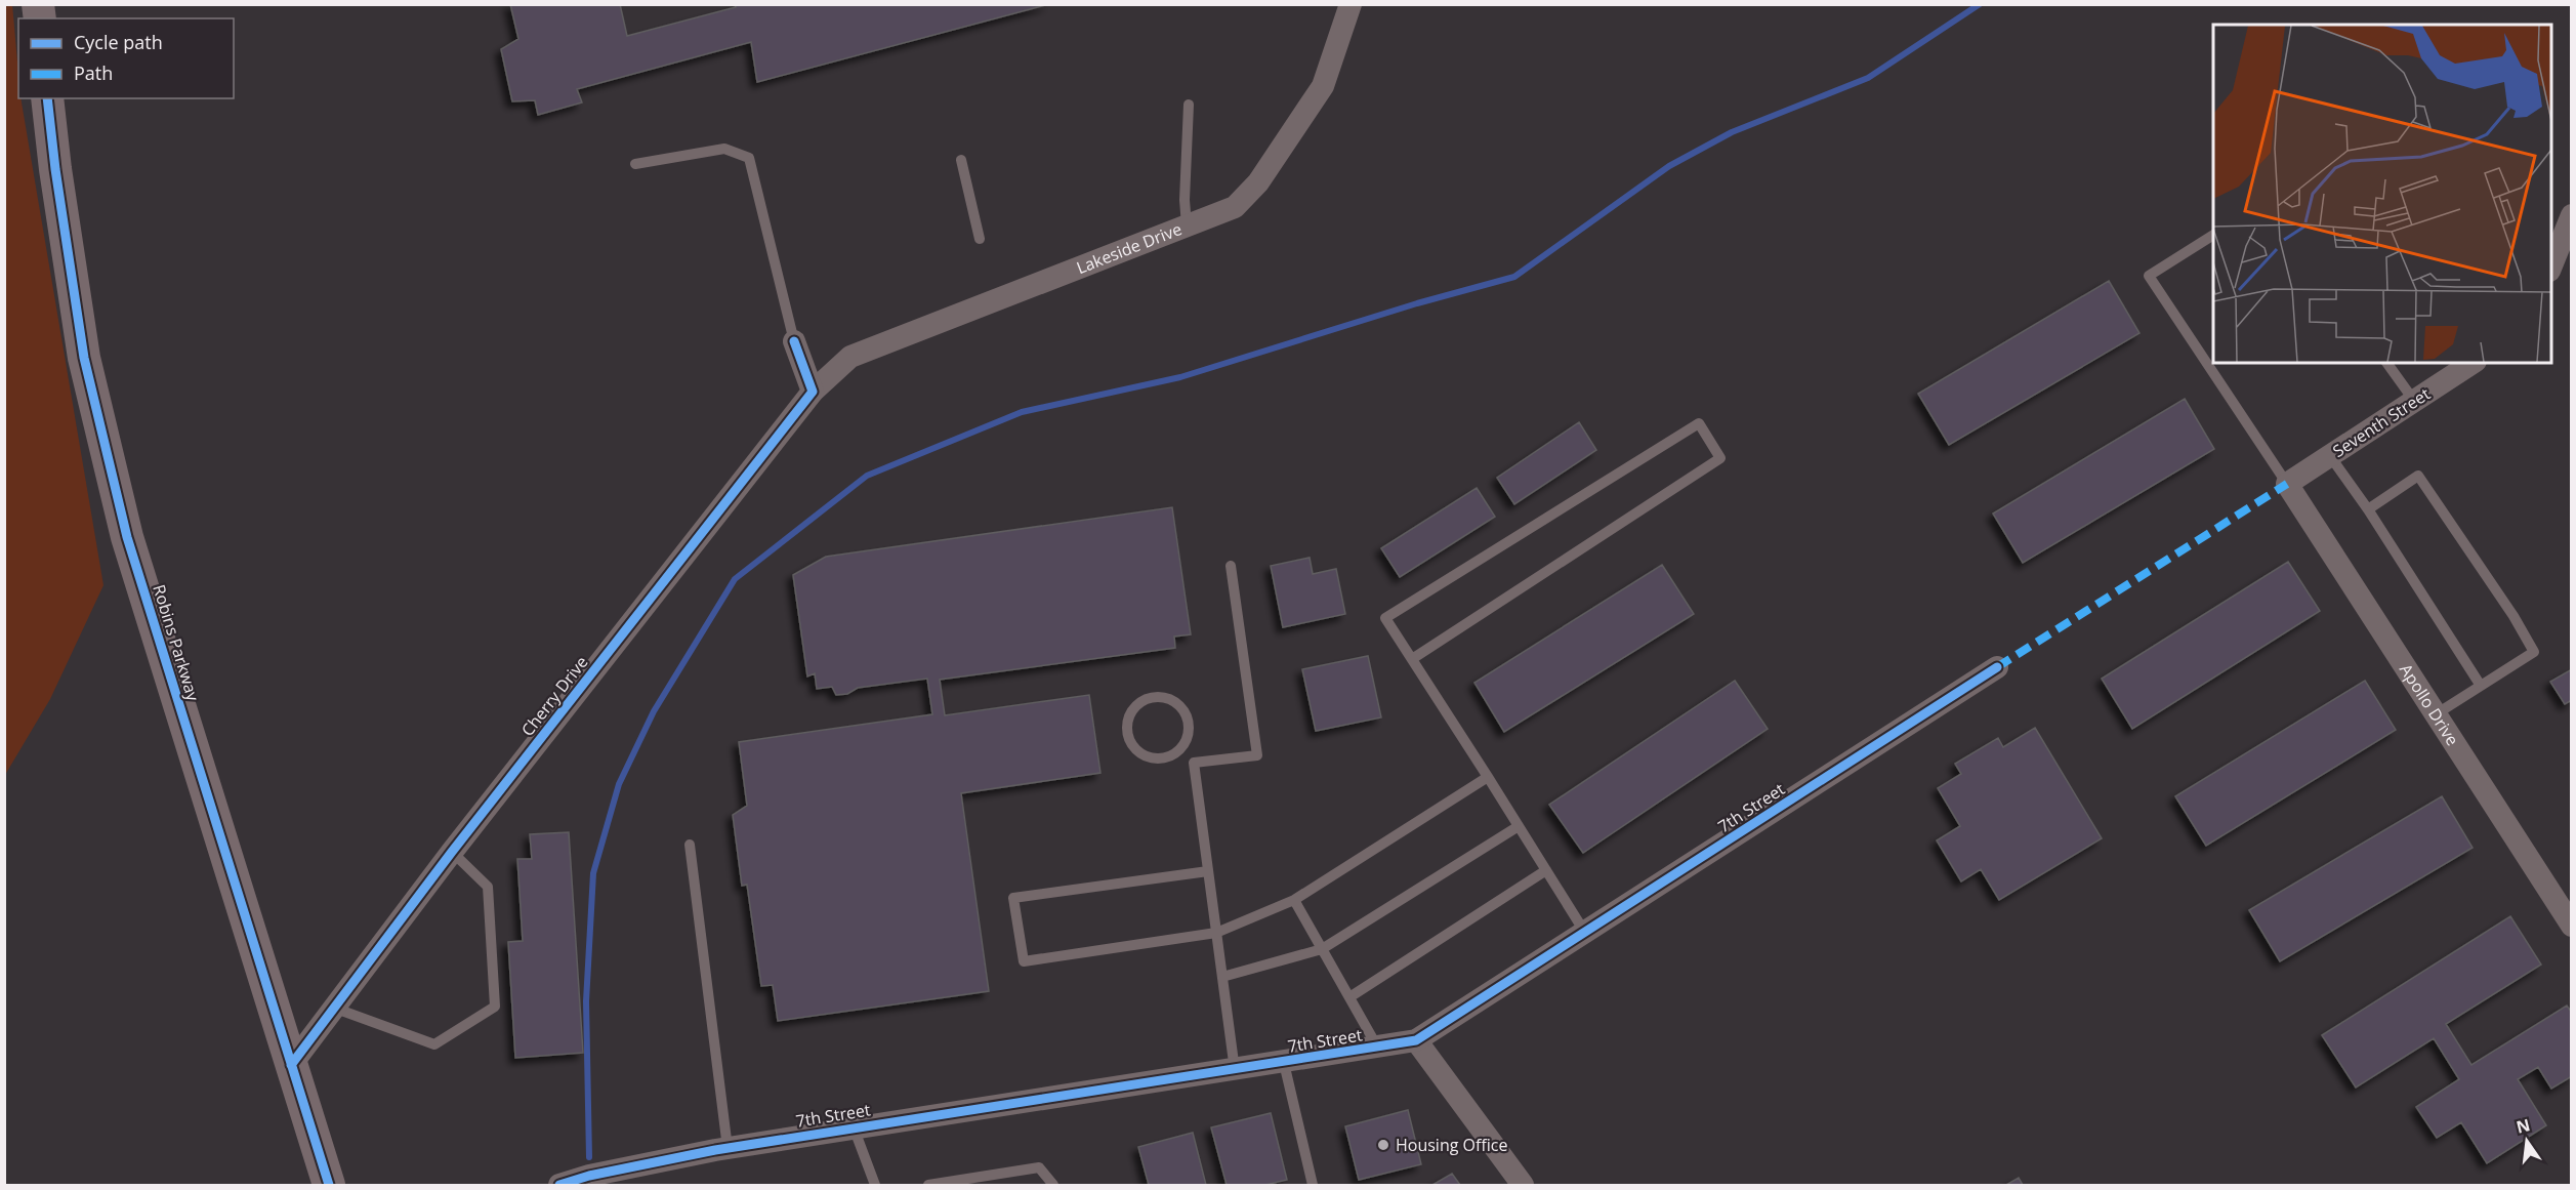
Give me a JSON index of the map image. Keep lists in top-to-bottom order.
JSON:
{
  "streets": {
    "street": [
      "Lakeside Drive",
      "Seventh Street",
      "Robins Parkway",
      "Cherry Drive",
      "Apollo Drive",
      "7th Street"
    ]
  },
  "crossings": [
    ["Lakeside Drive", "Cherry Drive"],
    ["Seventh Street", "Apollo Drive"],
    ["Robins Parkway", "Cherry Drive"]
  ],
  "places": ["Housing Office"],
  "legend": ["Cycle path", "Path"],
  "north": "top"
}
